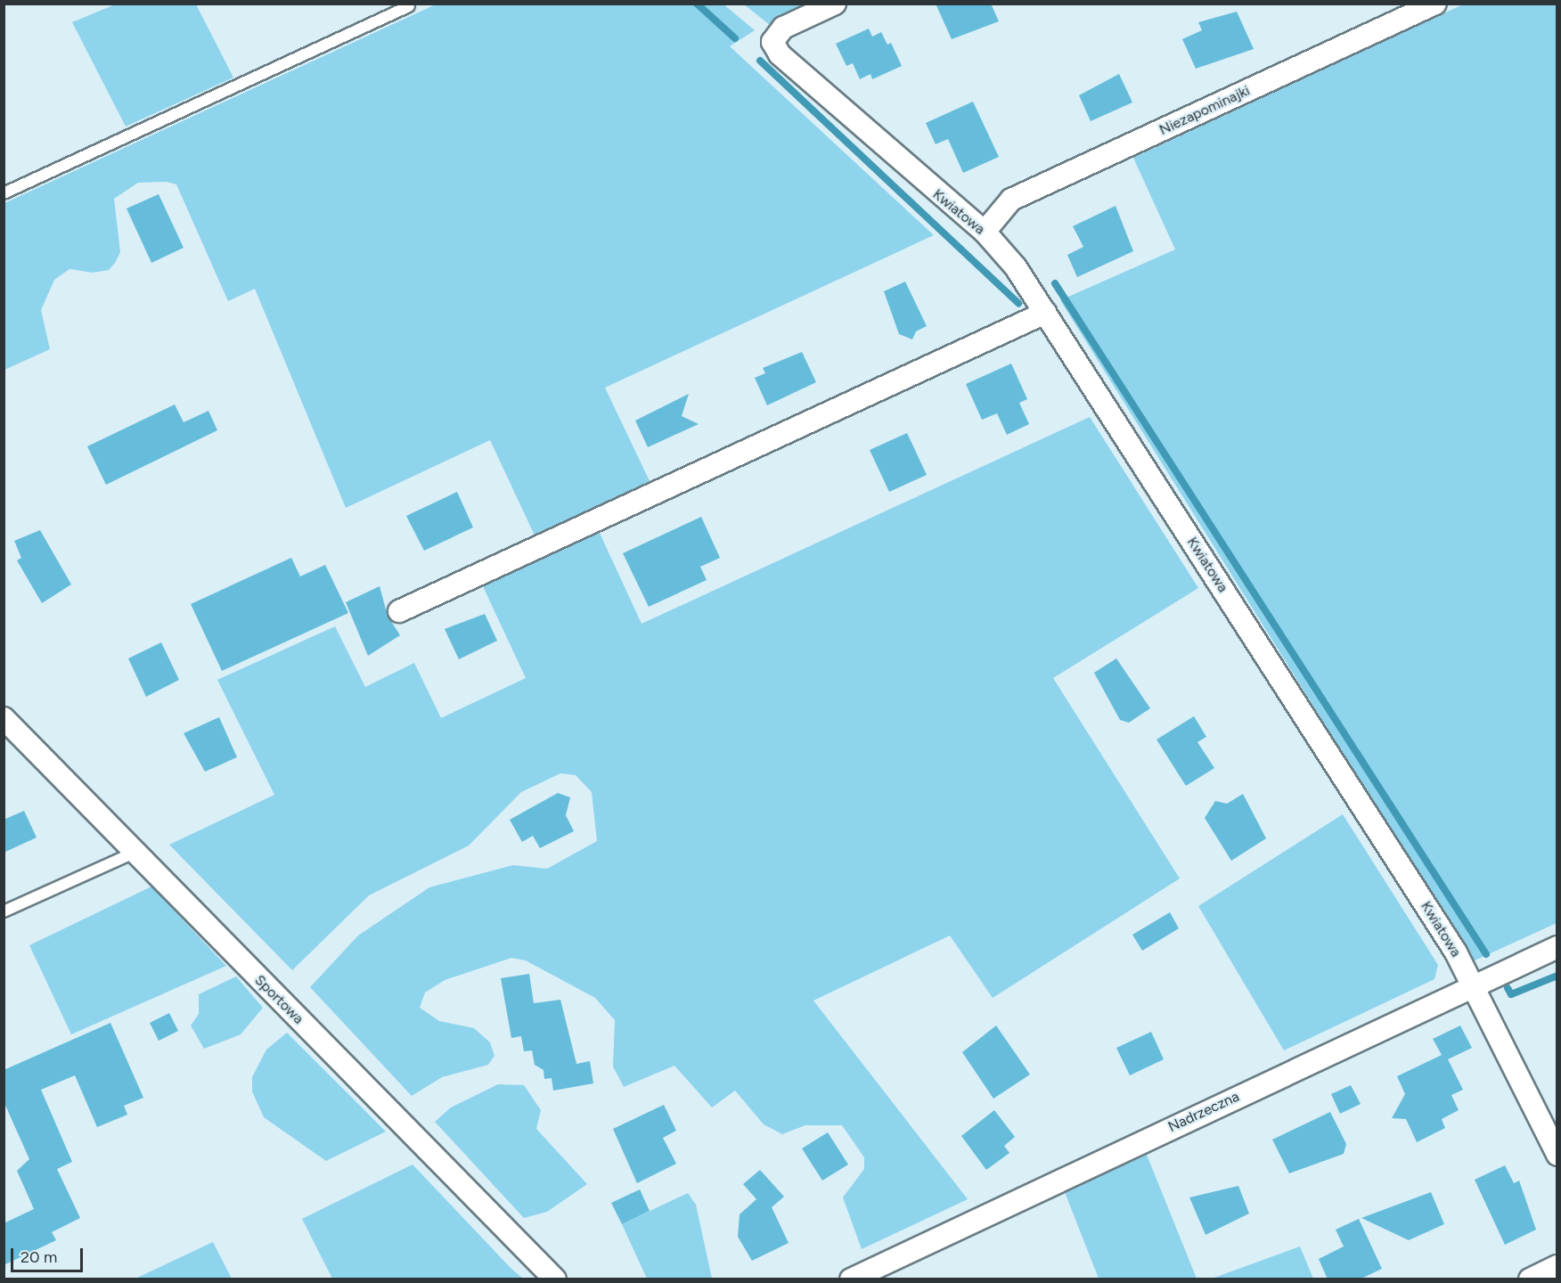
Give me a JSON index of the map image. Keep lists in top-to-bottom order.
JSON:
{
  "streets": {
    "street": [
      "Niezapominajki",
      "Kwiatowa",
      "Sportowa",
      "Nadrzeczna"
    ]
  },
  "crossings": [
    ["Niezapominajki", "Kwiatowa"],
    ["Kwiatowa", "Nadrzeczna"]
  ],
  "scale_bar": "20 m"
}
